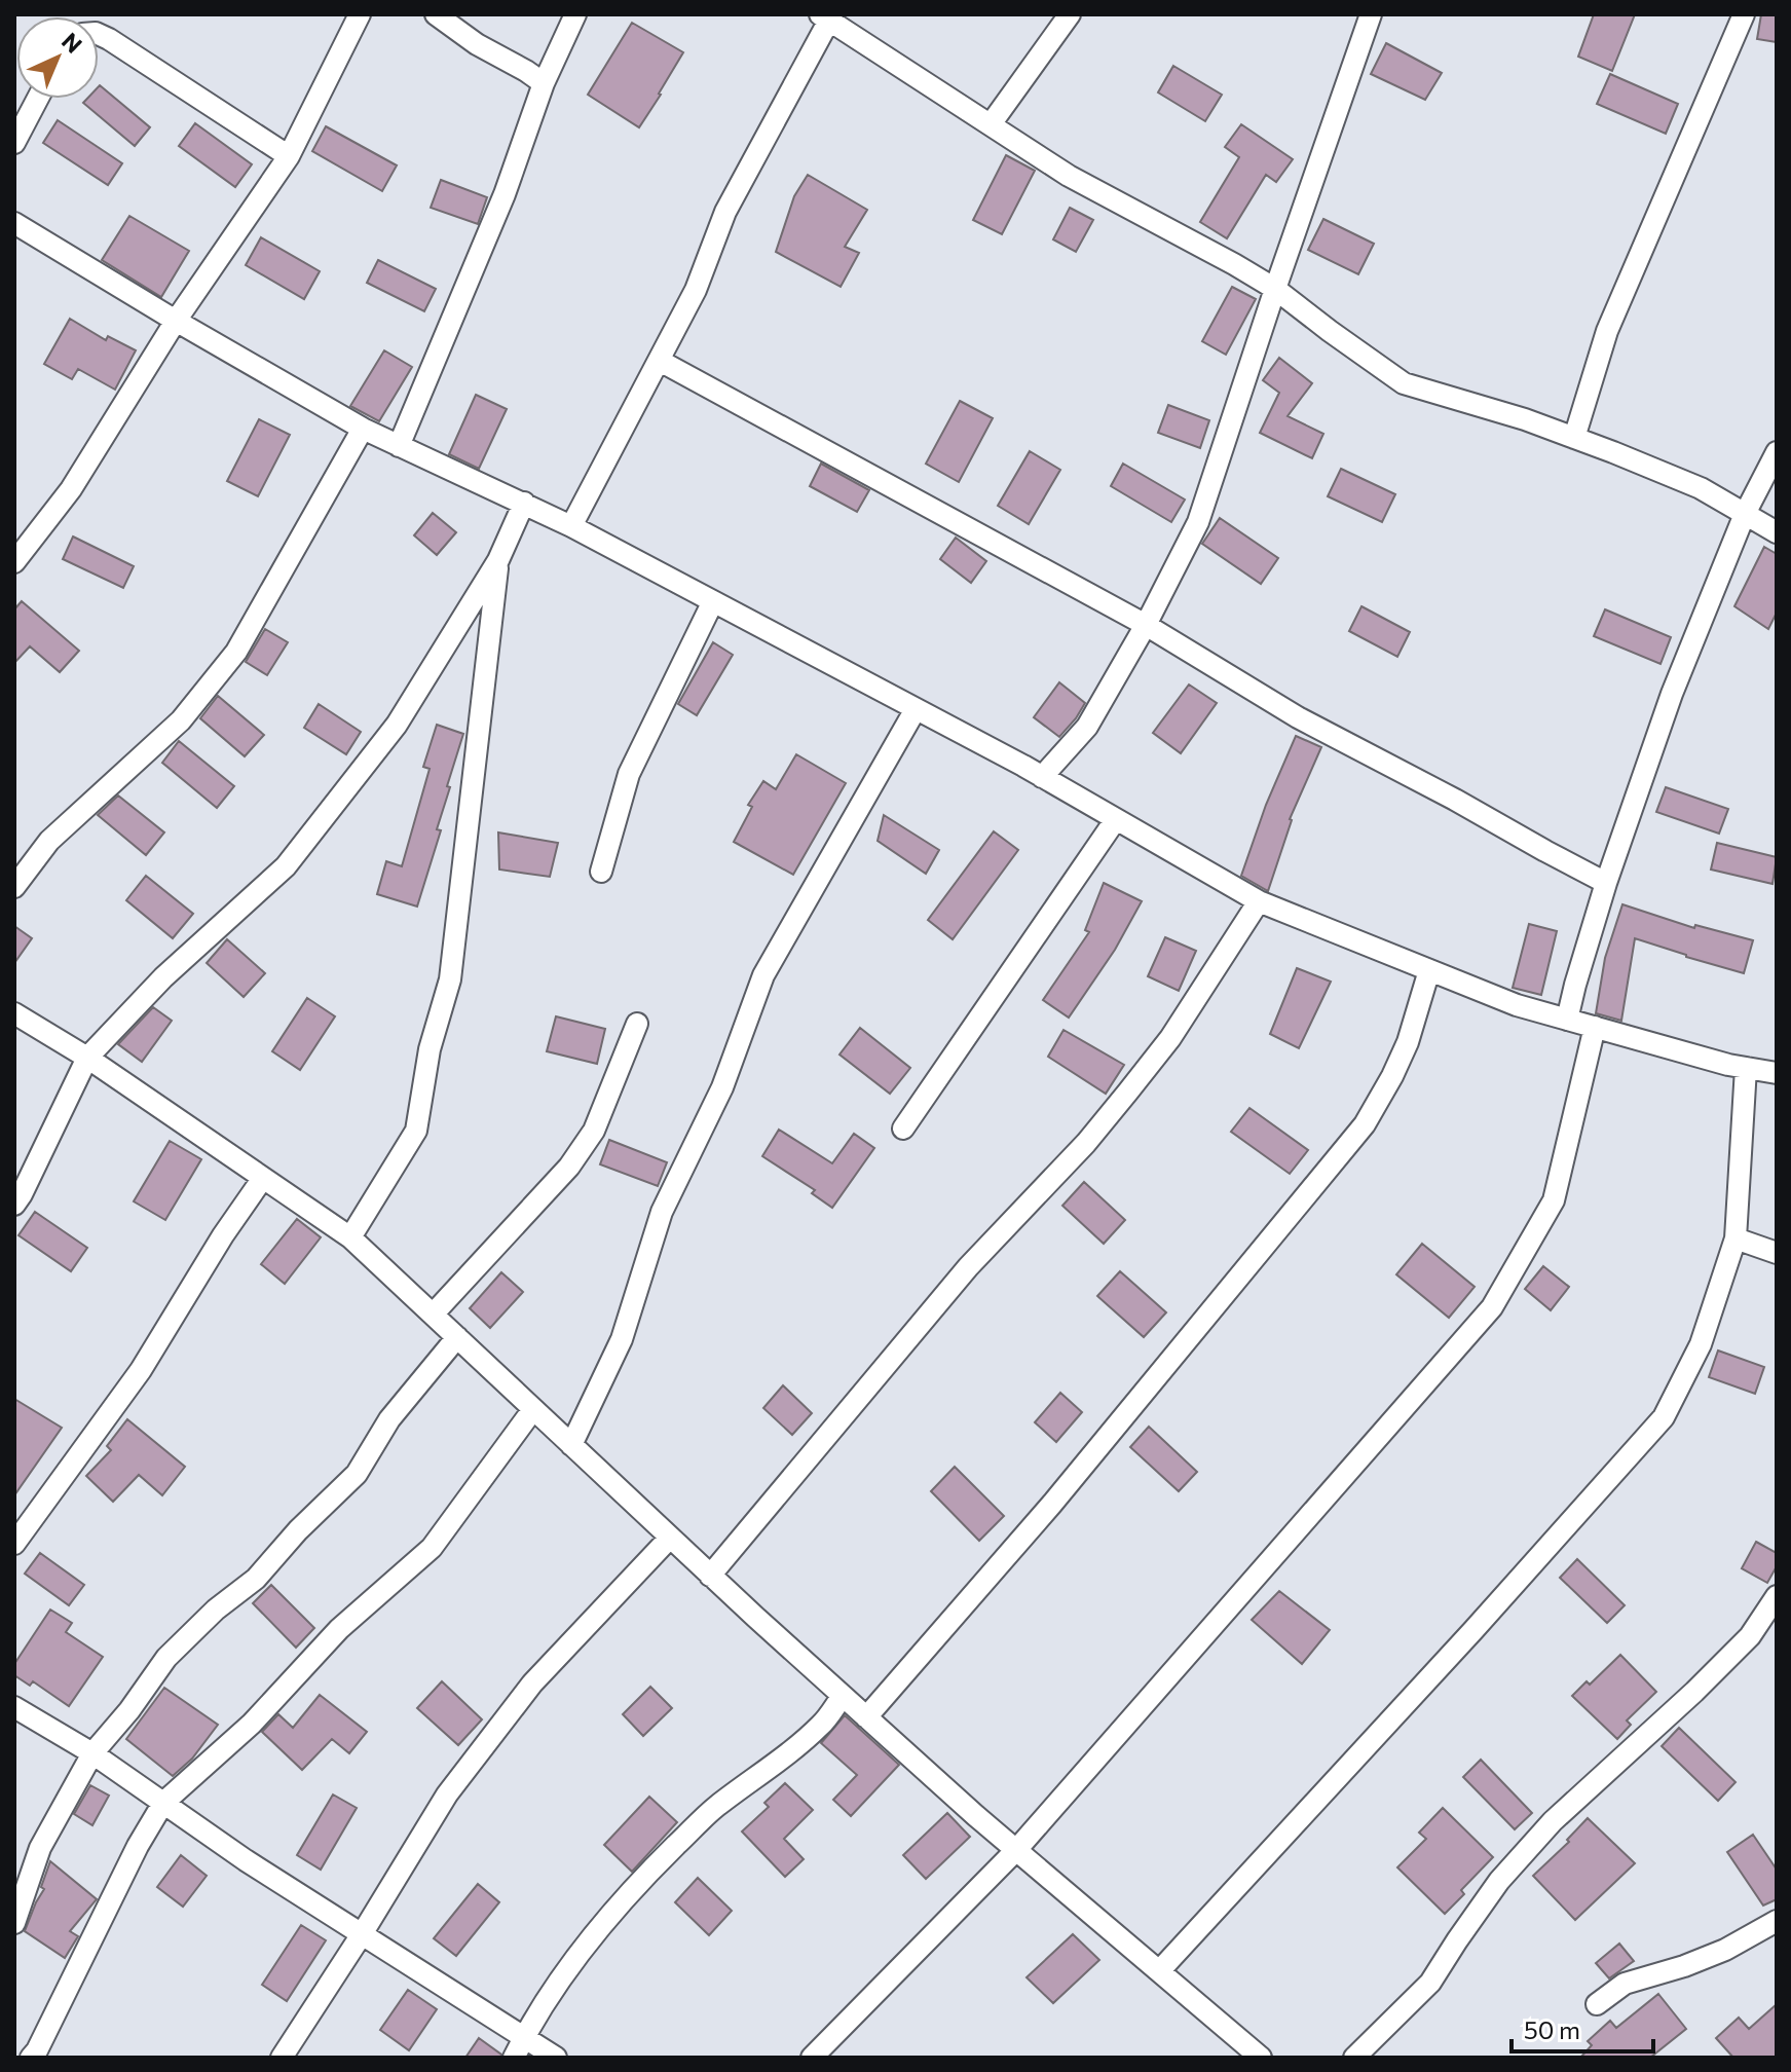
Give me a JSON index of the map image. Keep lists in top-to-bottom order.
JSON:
{
  "scale_bar": "50 m",
  "north": "top right"
}
